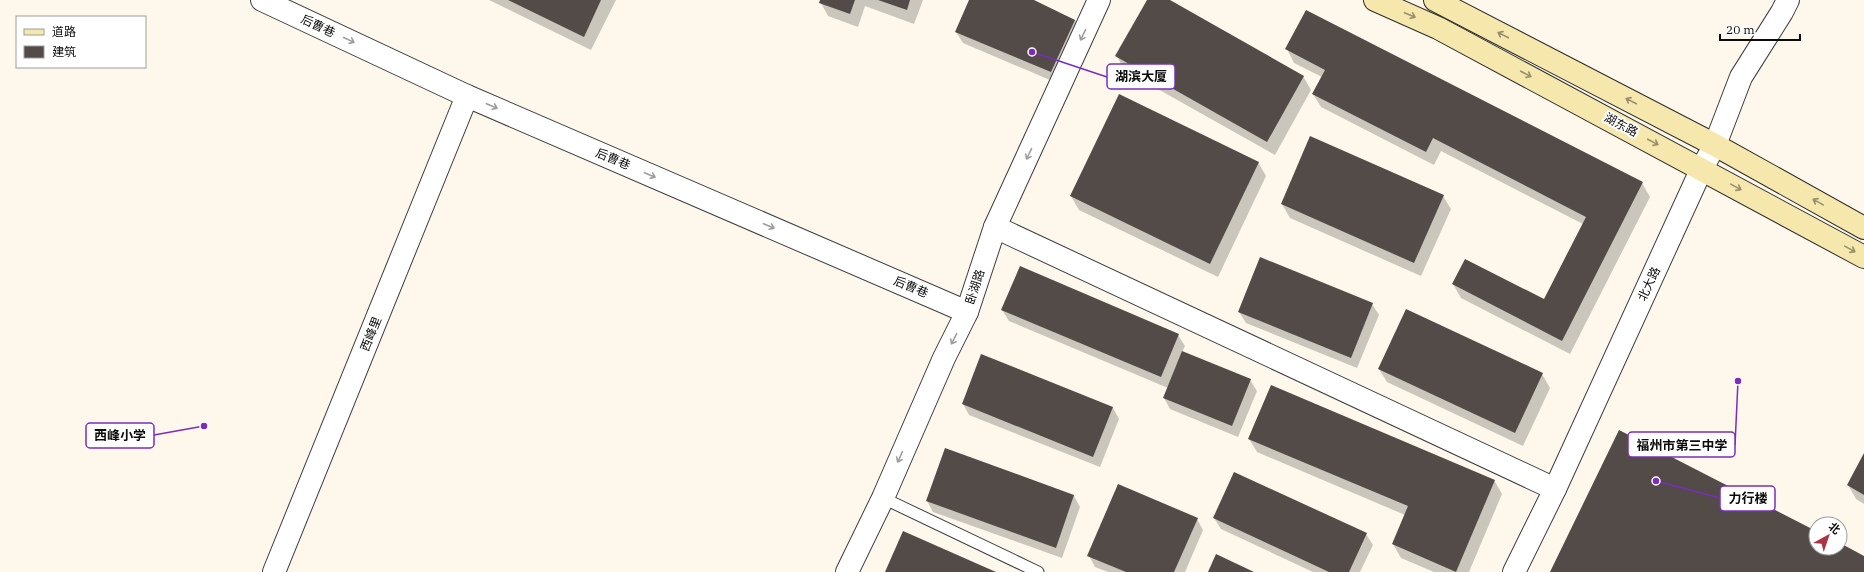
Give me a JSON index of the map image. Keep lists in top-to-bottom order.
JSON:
{
  "streets": {
    "main road": ["湖东路"],
    "street": [
      "后曹巷",
      "北大路",
      "卧湖路",
      "西峰里"
    ]
  },
  "crossings": [
    ["后曹巷", "卧湖路"],
    ["后曹巷", "西峰里"],
    ["湖东路", "北大路"]
  ],
  "one_way": ["后曹巷", "卧湖路"],
  "places": [
    "湖滨大厦",
    "福州市第三中学",
    "西峰小学",
    "力行楼"
  ],
  "legend": ["道路", "建筑"],
  "scale_bar": "20 m",
  "north": "top right"
}
